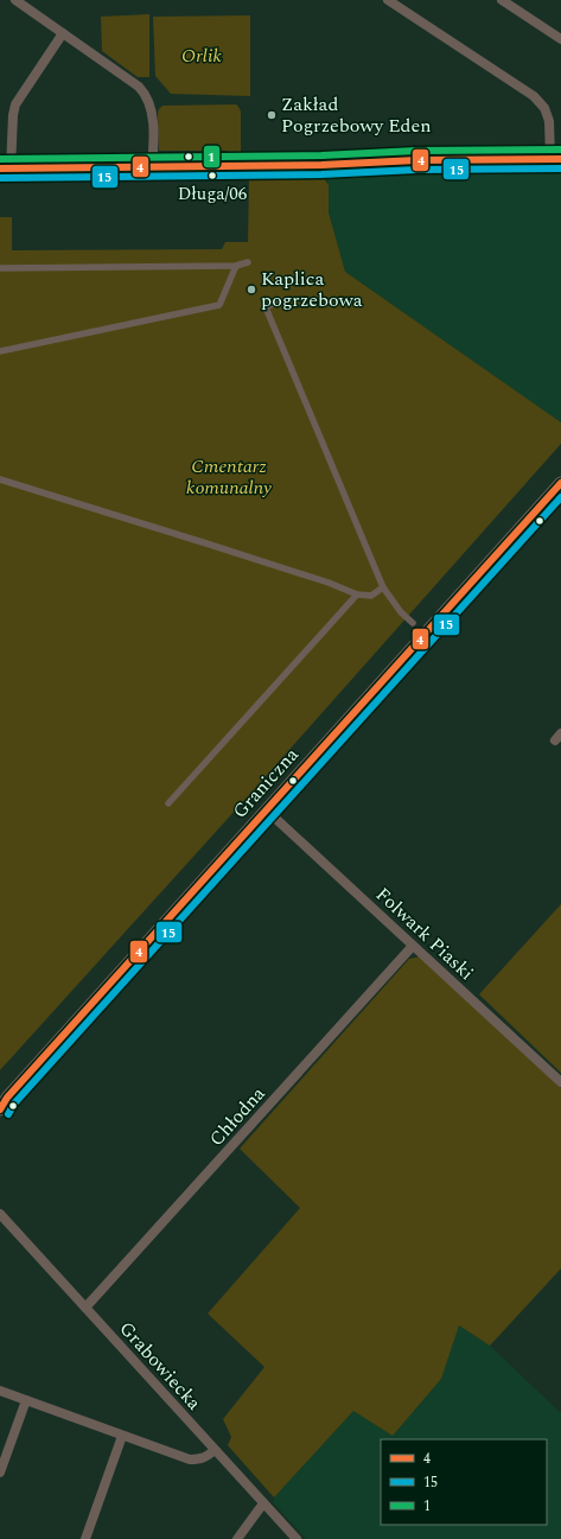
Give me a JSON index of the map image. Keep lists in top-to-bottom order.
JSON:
{
  "streets": {
    "main road": ["Graniczna"],
    "street": ["Folwark Piaski", "Chłodna", "Grabowiecka"]
  },
  "crossings": [
    ["Graniczna", "Folwark Piaski"],
    ["Folwark Piaski", "Chłodna"],
    ["Chłodna", "Grabowiecka"]
  ],
  "parks": ["Orlik", "Cmentarz komunalny"],
  "places": ["Zakład Pogrzebowy Eden", "Długa/06", "Kaplica pogrzebowa"],
  "lines": ["transit line 1", "transit line 4", "transit line 15"],
  "legend": ["4", "15", "1"]
}
